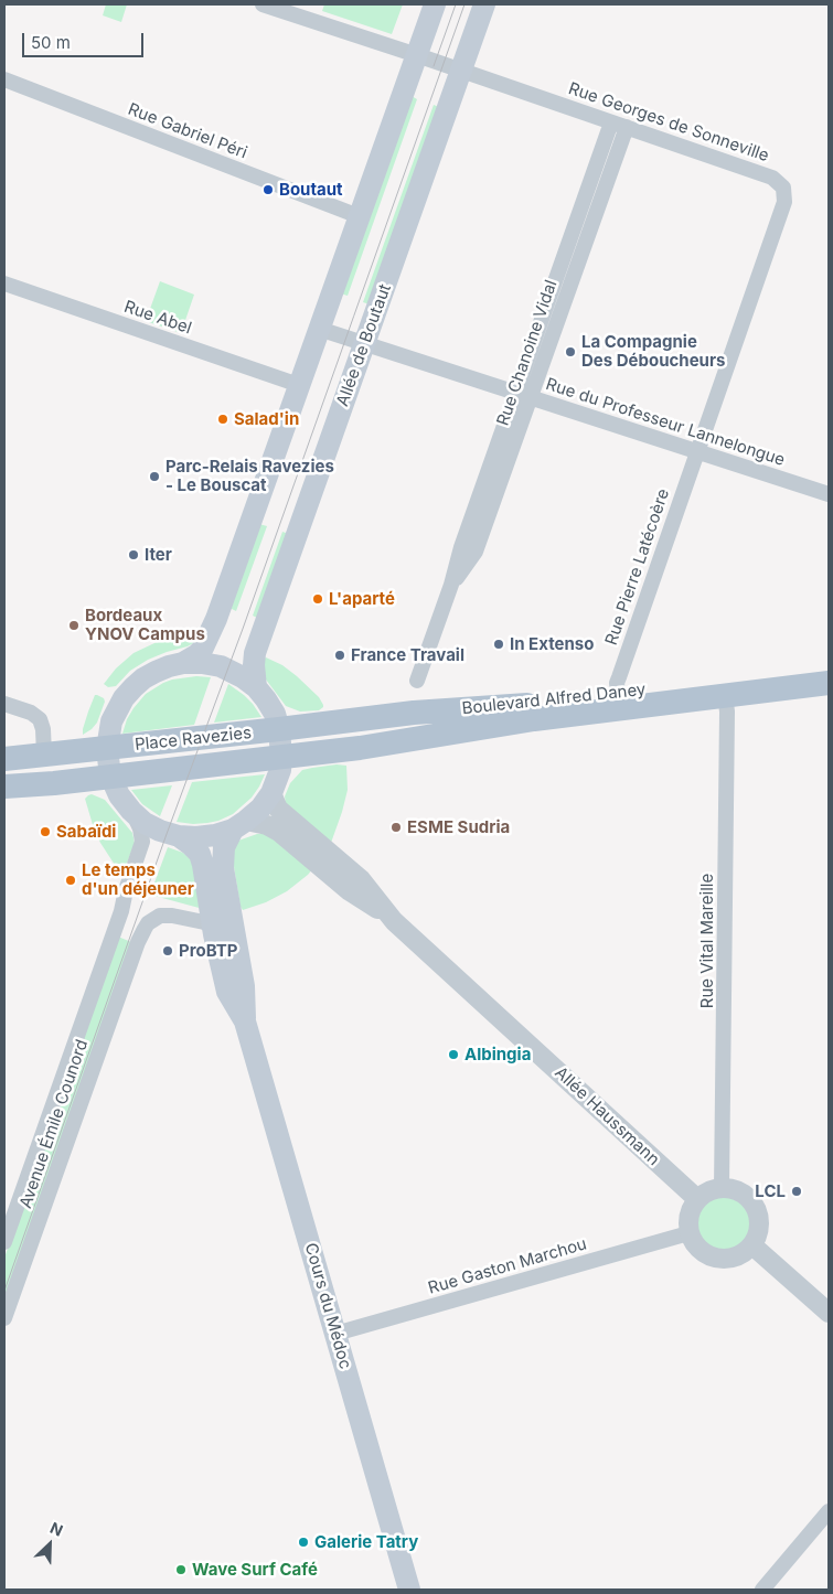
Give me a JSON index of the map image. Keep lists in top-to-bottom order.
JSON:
{
  "streets": {
    "main road": [
      "Allée de Boutaut",
      "Boulevard Alfred Daney",
      "Place Ravezies",
      "Cours du Médoc"
    ],
    "street": [
      "Rue Georges de Sonneville",
      "Rue Gabriel Péri",
      "Rue Abel",
      "Rue Chanoine Vidal",
      "Rue du Professeur Lannelongue",
      "Rue Pierre Latécoère",
      "Rue Vital Mareille",
      "Allée Haussmann",
      "Avenue Émile Counord",
      "Rue Gaston Marchou"
    ]
  },
  "crossings": [
    ["Rue Georges de Sonneville", "Allée de Boutaut"],
    ["Rue Georges de Sonneville", "Rue Chanoine Vidal"],
    ["Rue Georges de Sonneville", "Rue du Professeur Lannelongue"],
    ["Rue Georges de Sonneville", "Rue Pierre Latécoère"],
    ["Allée de Boutaut", "Rue du Professeur Lannelongue"],
    ["Allée de Boutaut", "Place Ravezies"],
    ["Rue Chanoine Vidal", "Rue du Professeur Lannelongue"],
    ["Rue du Professeur Lannelongue", "Rue Pierre Latécoère"],
    ["Rue Pierre Latécoère", "Boulevard Alfred Daney"],
    ["Boulevard Alfred Daney", "Place Ravezies"],
    ["Boulevard Alfred Daney", "Rue Vital Mareille"],
    ["Place Ravezies", "Allée Haussmann"],
    ["Place Ravezies", "Avenue Émile Counord"],
    ["Place Ravezies", "Cours du Médoc"],
    ["Rue Vital Mareille", "Allée Haussmann"],
    ["Rue Vital Mareille", "Rue Gaston Marchou"],
    ["Allée Haussmann", "Rue Gaston Marchou"],
    ["Allée Haussmann", "Cours du Médoc"],
    ["Avenue Émile Counord", "Cours du Médoc"],
    ["Rue Gaston Marchou", "Cours du Médoc"]
  ],
  "places": [
    "Boutaut",
    "La Compagnie Des Déboucheurs",
    "Salad'in",
    "Parc-Relais Ravezies - Le Bouscat",
    "Iter",
    "L'aparté",
    "Bordeaux YNOV Campus",
    "In Extenso",
    "France Travail",
    "ESME Sudria",
    "Sabaïdi",
    "Le temps d'un déjeuner",
    "ProBTP",
    "Albingia",
    "LCL",
    "Galerie Tatry",
    "Wave Surf Café"
  ],
  "scale_bar": "50 m",
  "north": "top right"
}
